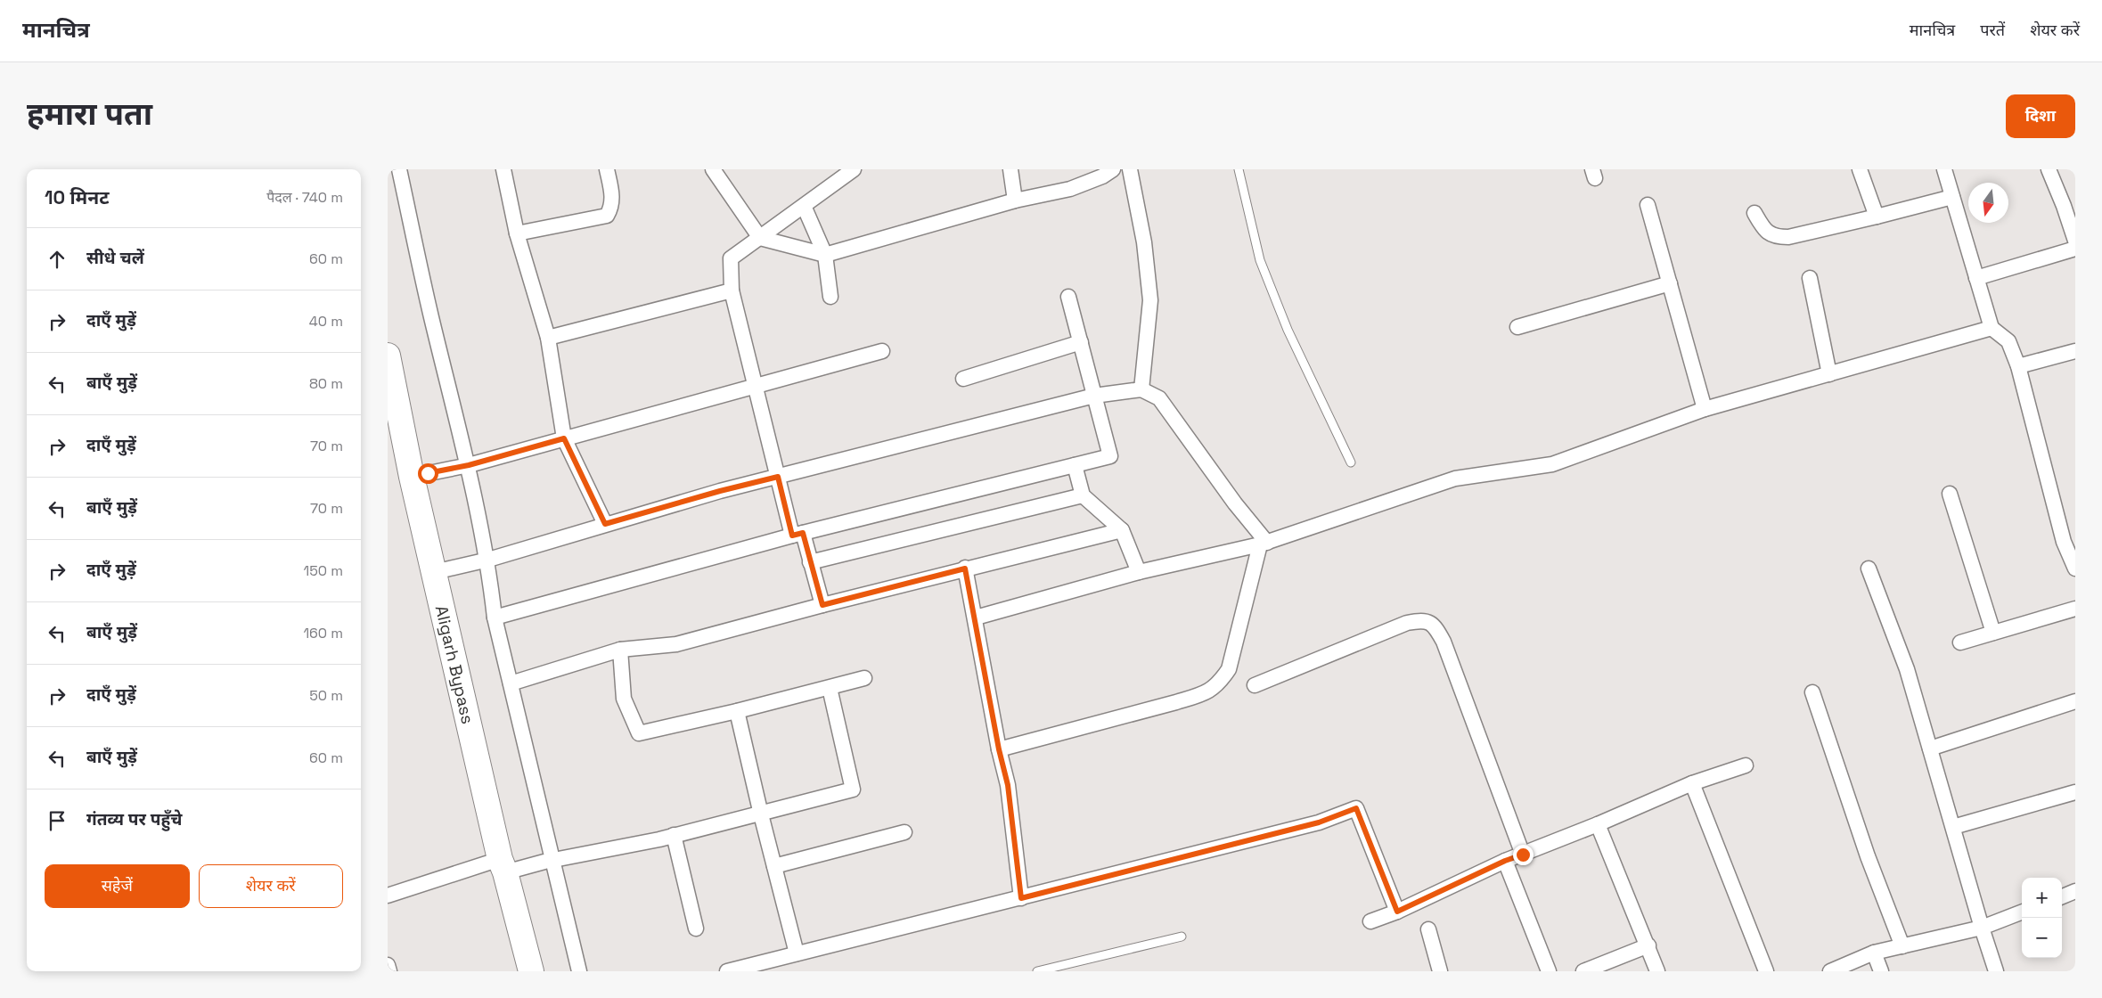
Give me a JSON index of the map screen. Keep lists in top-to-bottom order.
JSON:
{
  "streets": {
    "highway": ["Aligarh Bypass"]
  },
  "north": "bottom",
  "page": {
    "header": "मानचित्र",
    "nav": ["मानचित्र", "परतें", "शेयर करें"],
    "title": "हमारा पता",
    "buttons": [
      "दिशा",
      ["सहेजें", "शेयर करें"]
    ],
    "heading": ["10 मिनट", "पैदल · 740 m"],
    "list": [
      ["सीधे चलें", "60 m"],
      ["दाएँ मुड़ें", "40 m"],
      ["बाएँ मुड़ें", "80 m"],
      ["दाएँ मुड़ें", "70 m"],
      ["बाएँ मुड़ें", "70 m"],
      ["दाएँ मुड़ें", "150 m"],
      ["बाएँ मुड़ें", "160 m"],
      ["दाएँ मुड़ें", "50 m"],
      ["बाएँ मुड़ें", "60 m"],
      "गंतव्य पर पहुँचे"
    ],
    "map_buttons": ["+", "−"]
  }
}
